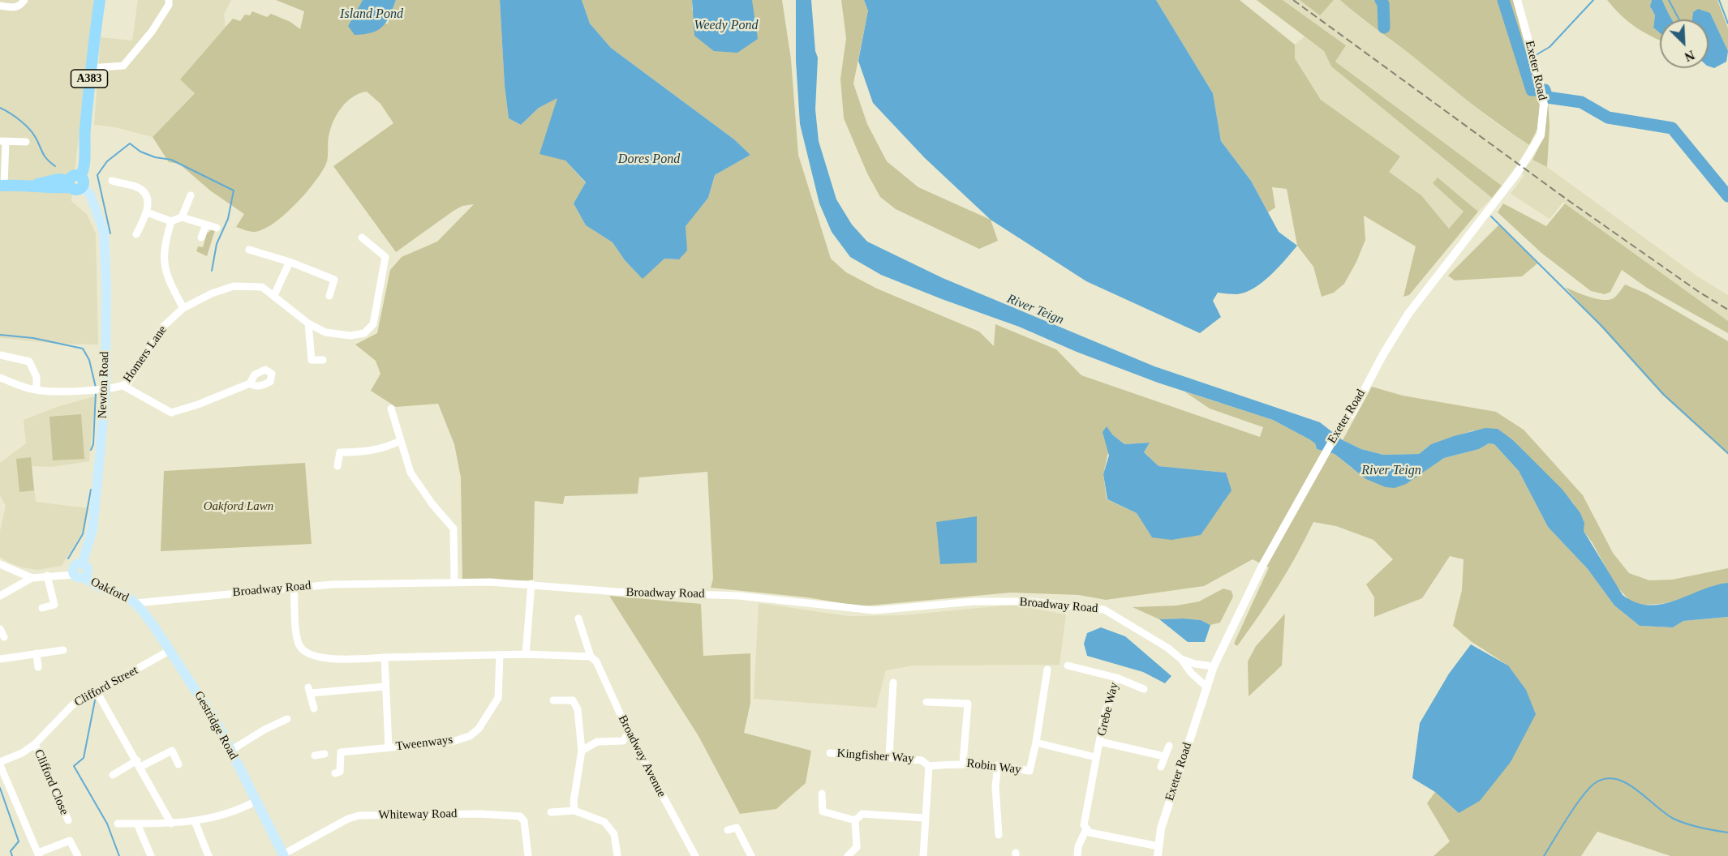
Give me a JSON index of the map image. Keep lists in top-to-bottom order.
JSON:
{
  "streets": {
    "main road": [
      "A383",
      "Newton Road",
      "Oakford",
      "Gestridge Road"
    ],
    "street": [
      "Exeter Road",
      "Homers Lane",
      "Broadway Road",
      "Clifford Street",
      "Grebe Way",
      "Tweenways",
      "Broadway Avenue",
      "Kingfisher Way",
      "Robin Way",
      "Clifford Close",
      "Whiteway Road"
    ]
  },
  "crossings": [
    ["Exeter Road", "Broadway Road"],
    ["A383", "Newton Road"],
    ["Homers Lane", "Newton Road"],
    ["Newton Road", "Oakford"],
    ["Broadway Road", "Oakford"],
    ["Broadway Road", "Gestridge Road"],
    ["Oakford", "Gestridge Road"],
    ["Clifford Street", "Gestridge Road"],
    ["Clifford Street", "Clifford Close"],
    ["Gestridge Road", "Whiteway Road"],
    ["Kingfisher Way", "Robin Way"]
  ],
  "water": [
    "Island Pond",
    "Weedy Pond",
    "Dores Pond",
    "River Teign"
  ],
  "parks": ["Oakford Lawn"],
  "north": "bottom right"
}
